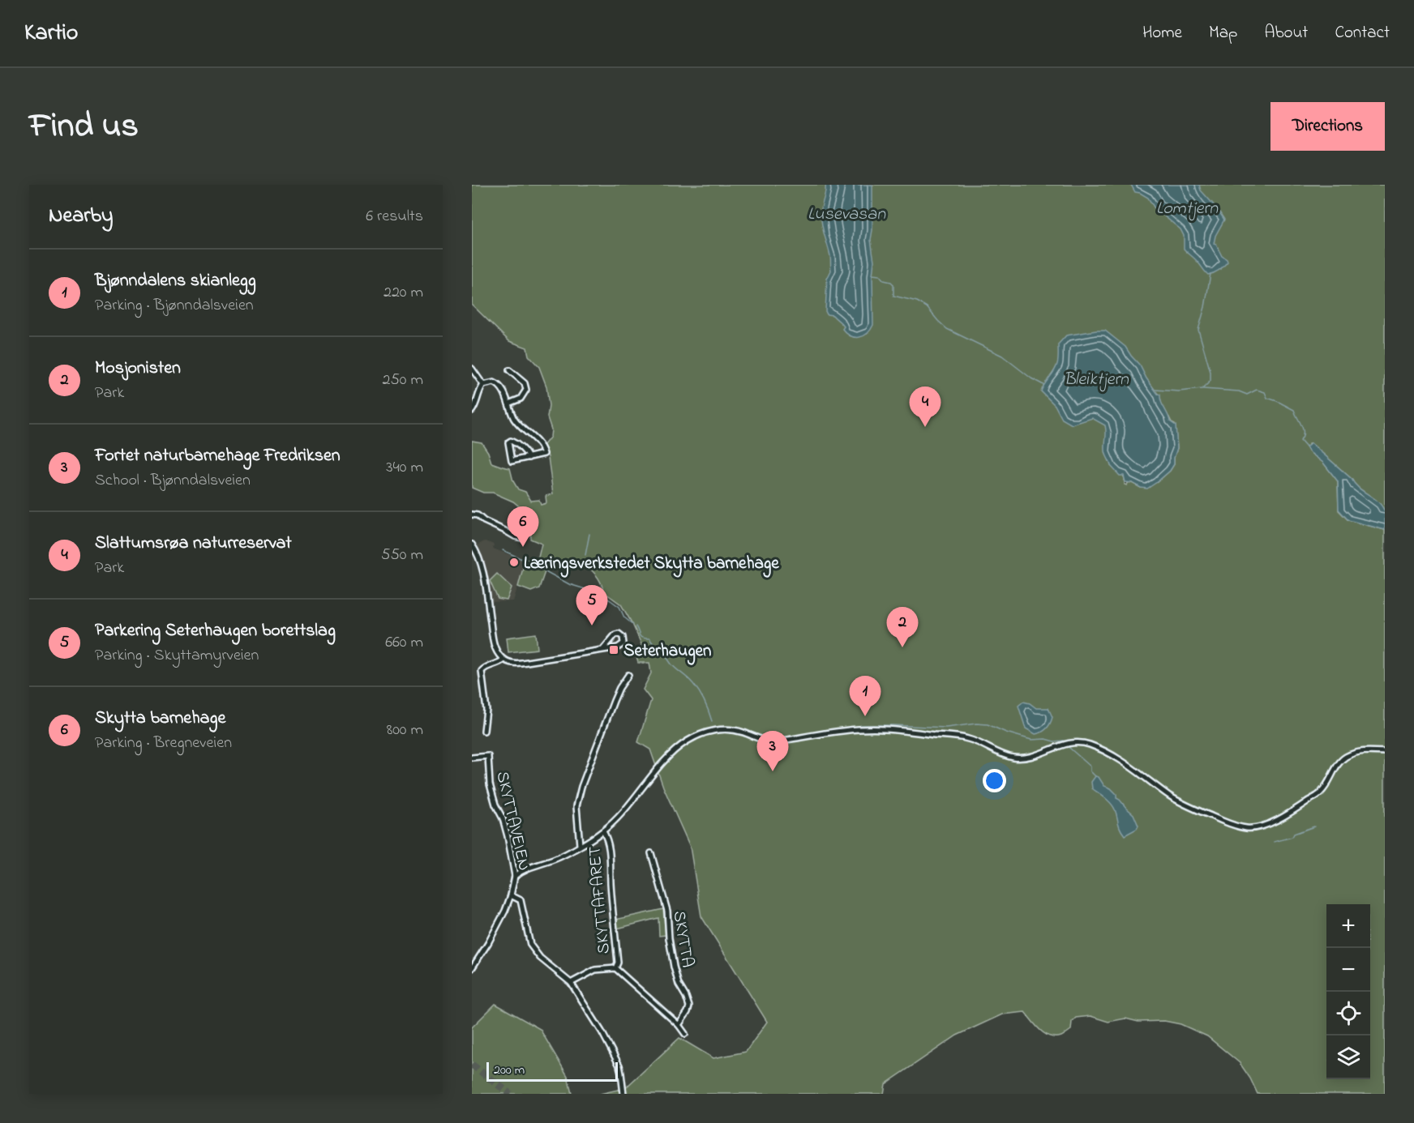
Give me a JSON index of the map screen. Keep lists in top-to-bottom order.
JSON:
{
  "streets": {
    "street": ["SKYTTAVEIEN", "SKYTTAFARET", "SKYTTA"]
  },
  "crossings": [
    ["SKYTTAFARET", "SKYTTA"]
  ],
  "water": ["Lomtjern", "Lusevasan", "Bleiktjern"],
  "places": {
    "other": ["Læringsverkstedet Skytta barnehage"],
    "transit": ["Seterhaugen"]
  },
  "scale_bar": "200 m",
  "page": {
    "header": "Kartio",
    "nav": [
      "Home",
      "Map",
      "About",
      "Contact"
    ],
    "title": "Find us",
    "buttons": "Directions",
    "heading": ["Nearby", "6 results"],
    "list": [
      {
        "mark": "1",
        "name": "Bjønndalens skianlegg",
        "note": "Parking · Bjønndalsveien",
        "value": "220 m"
      },
      {
        "mark": "2",
        "name": "Mosjonisten",
        "note": "Park",
        "value": "250 m"
      },
      {
        "mark": "3",
        "name": "Fortet naturbarnehage Fredriksen",
        "note": "School · Bjønndalsveien",
        "value": "340 m"
      },
      {
        "mark": "4",
        "name": "Slattumsrøa naturreservat",
        "note": "Park",
        "value": "550 m"
      },
      {
        "mark": "5",
        "name": "Parkering Seterhaugen borettslag",
        "note": "Parking · Skyttamyrveien",
        "value": "660 m"
      },
      {
        "mark": "6",
        "name": "Skytta barnehage",
        "note": "Parking · Bregneveien",
        "value": "800 m"
      }
    ],
    "pins": [
      "4",
      "6",
      "5",
      "2",
      "1",
      "3"
    ],
    "map_buttons": ["+", "−"],
    "scale": "200 m"
  }
}
